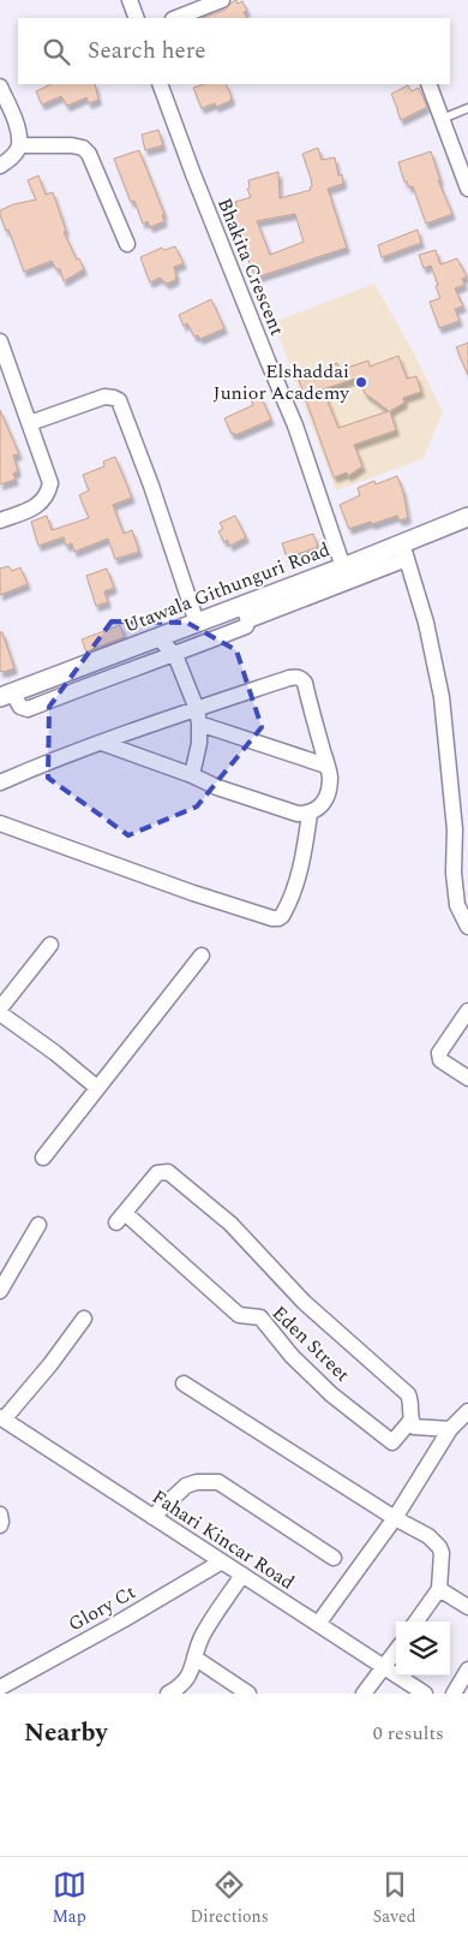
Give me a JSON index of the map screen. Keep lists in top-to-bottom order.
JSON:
{
  "streets": {
    "street": [
      "Bhakita Crescent",
      "Utawala Githunguri Road",
      "Eden Street",
      "Fahari Kincar Road",
      "Glory Ct"
    ]
  },
  "crossings": [
    ["Bhakita Crescent", "Utawala Githunguri Road"],
    ["Fahari Kincar Road", "Glory Ct"]
  ],
  "places": ["Elshaddai Junior Academy"],
  "page": {
    "search": "Search here",
    "heading": ["Nearby", "0 results"],
    "nav": ["Map", "Directions", "Saved"]
  }
}
